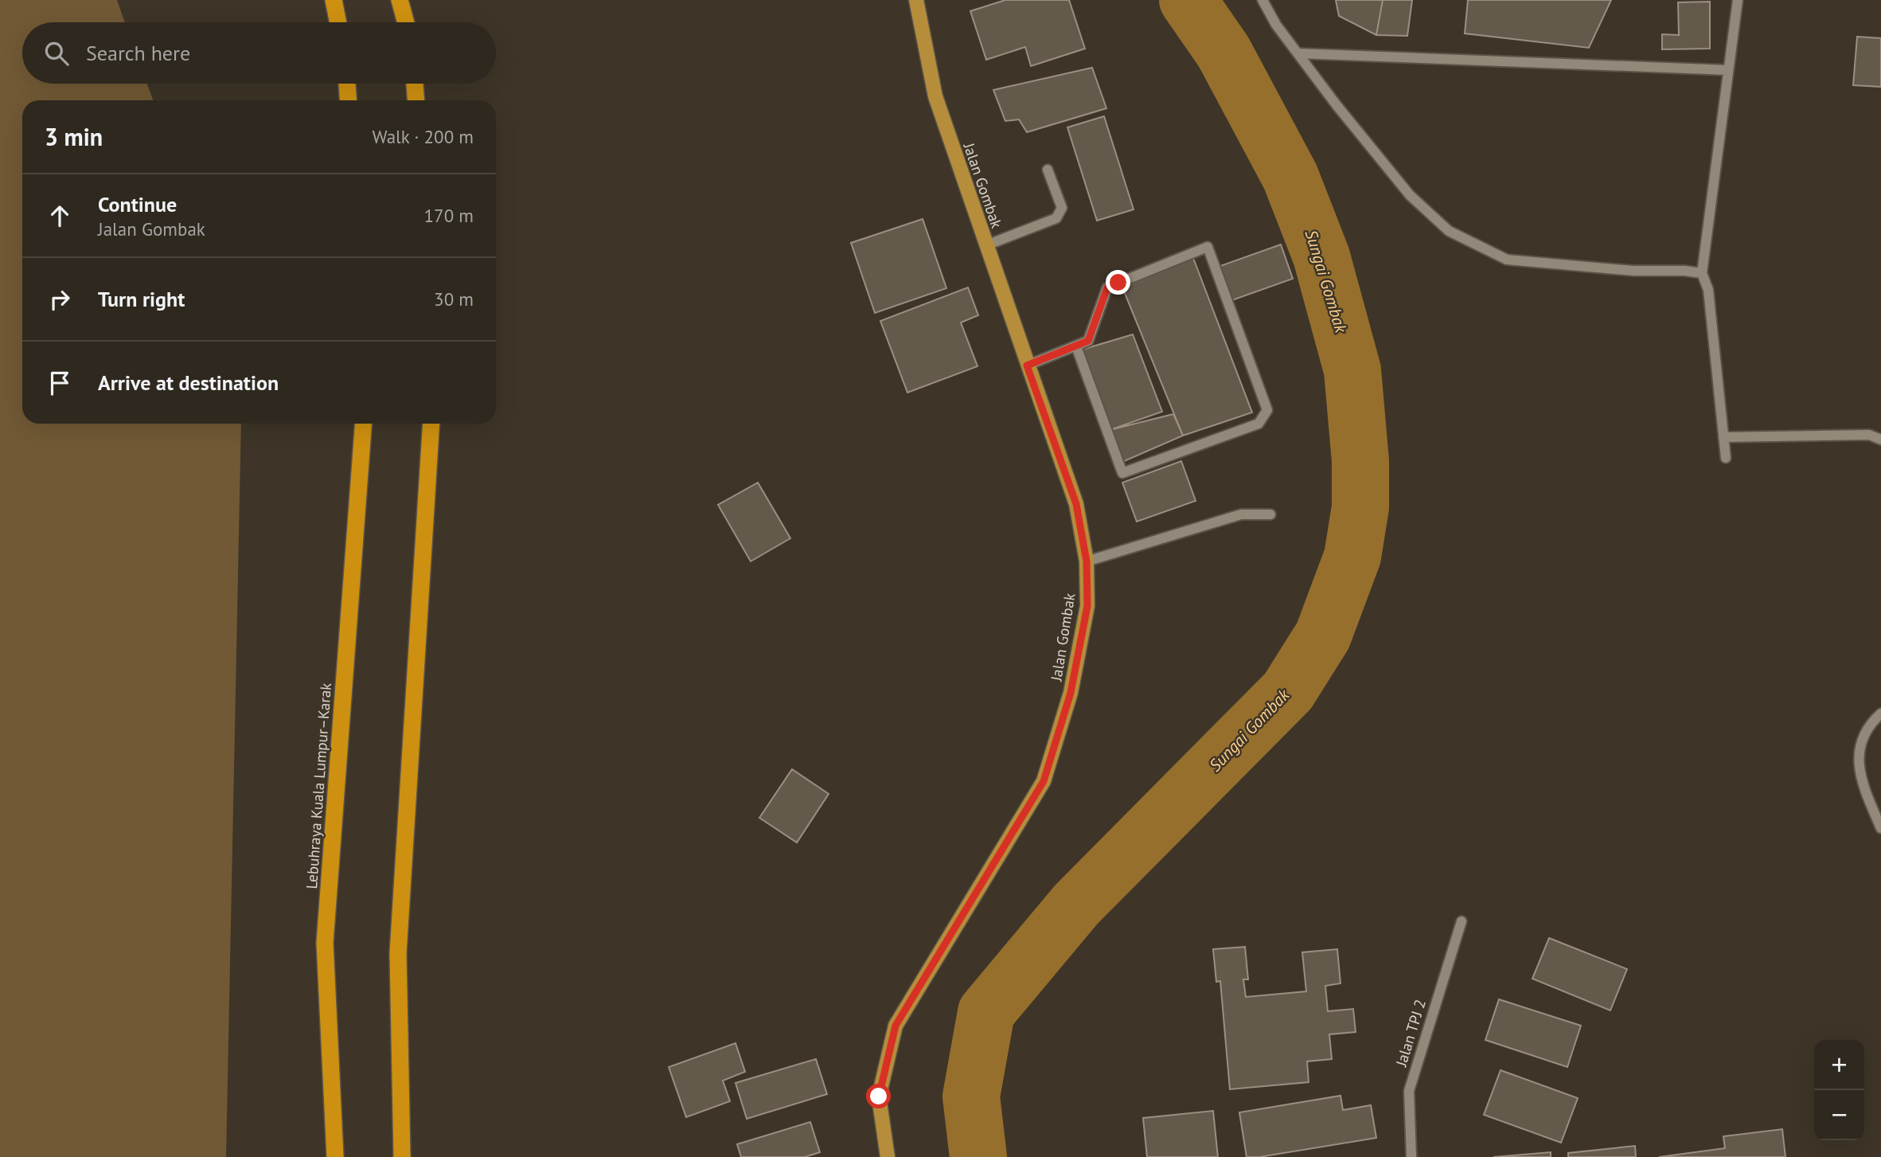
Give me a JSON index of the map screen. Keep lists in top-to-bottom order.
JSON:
{
  "streets": {
    "highway": ["Lebuhraya Kuala Lumpur–Karak"],
    "main road": ["Jalan Gombak"],
    "street": ["Jalan TPJ 2"]
  },
  "water": ["Sungai Gombak"],
  "page": {
    "search": "Search here",
    "heading": ["3 min", "Walk · 200 m"],
    "list": [
      ["Continue", "Jalan Gombak", "170 m"],
      ["Turn right", "30 m"],
      "Arrive at destination"
    ],
    "map_buttons": ["+", "−"]
  }
}
